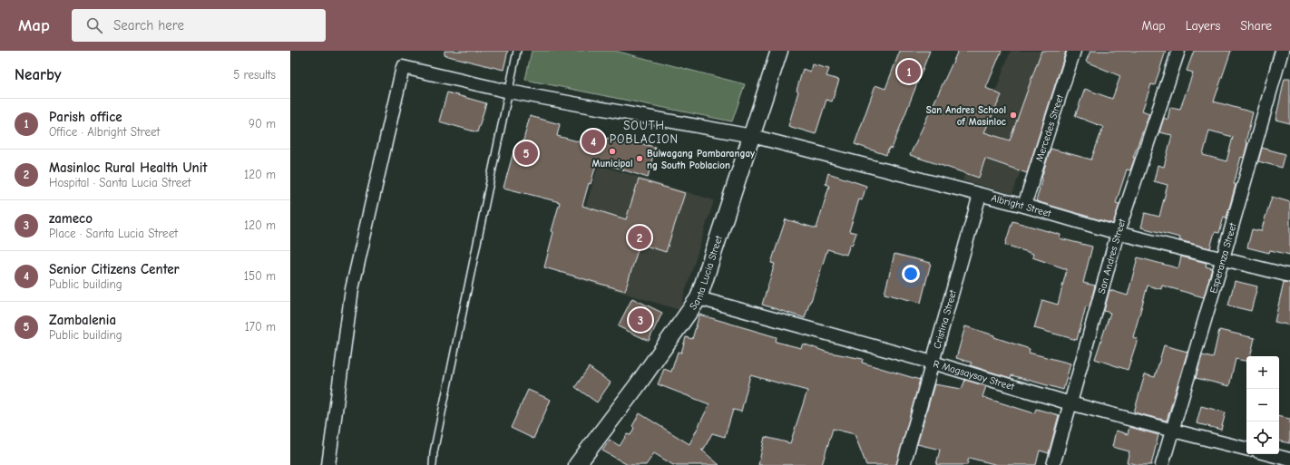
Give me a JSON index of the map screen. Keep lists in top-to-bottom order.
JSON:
{
  "streets": {
    "street": [
      "Mercedes Street",
      "Albright Street",
      "San Andres Street",
      "Esperanza Street",
      "Santa Lucia Street",
      "Cristina Street",
      "R Magsaysay Street"
    ]
  },
  "crossings": [
    ["Mercedes Street", "Albright Street"],
    ["Albright Street", "San Andres Street"],
    ["Albright Street", "Esperanza Street"],
    ["Albright Street", "Santa Lucia Street"],
    ["Albright Street", "Cristina Street"],
    ["San Andres Street", "R Magsaysay Street"],
    ["Esperanza Street", "R Magsaysay Street"],
    ["Santa Lucia Street", "R Magsaysay Street"],
    ["Cristina Street", "R Magsaysay Street"]
  ],
  "districts": ["SOUTH POBLACION"],
  "places": ["San Andres School of Masinloc", "Municipal", "Bulwagang Pambarangay ng South Poblacion"],
  "page": {
    "header": "Map",
    "search": "Search here",
    "nav": ["Map", "Layers", "Share"],
    "heading": ["Nearby", "5 results"],
    "pins": [
      "1",
      "4",
      "5",
      "2",
      "3"
    ],
    "list": [
      {
        "mark": "1",
        "name": "Parish office",
        "note": "Office · Albright Street",
        "value": "90 m"
      },
      {
        "mark": "2",
        "name": "Masinloc Rural Health Unit",
        "note": "Hospital · Santa Lucia Street",
        "value": "120 m"
      },
      {
        "mark": "3",
        "name": "zameco",
        "note": "Place · Santa Lucia Street",
        "value": "120 m"
      },
      {
        "mark": "4",
        "name": "Senior Citizens Center",
        "note": "Public building",
        "value": "150 m"
      },
      {
        "mark": "5",
        "name": "Zambalenia",
        "note": "Public building",
        "value": "170 m"
      }
    ],
    "map_buttons": ["+", "−"]
  }
}
